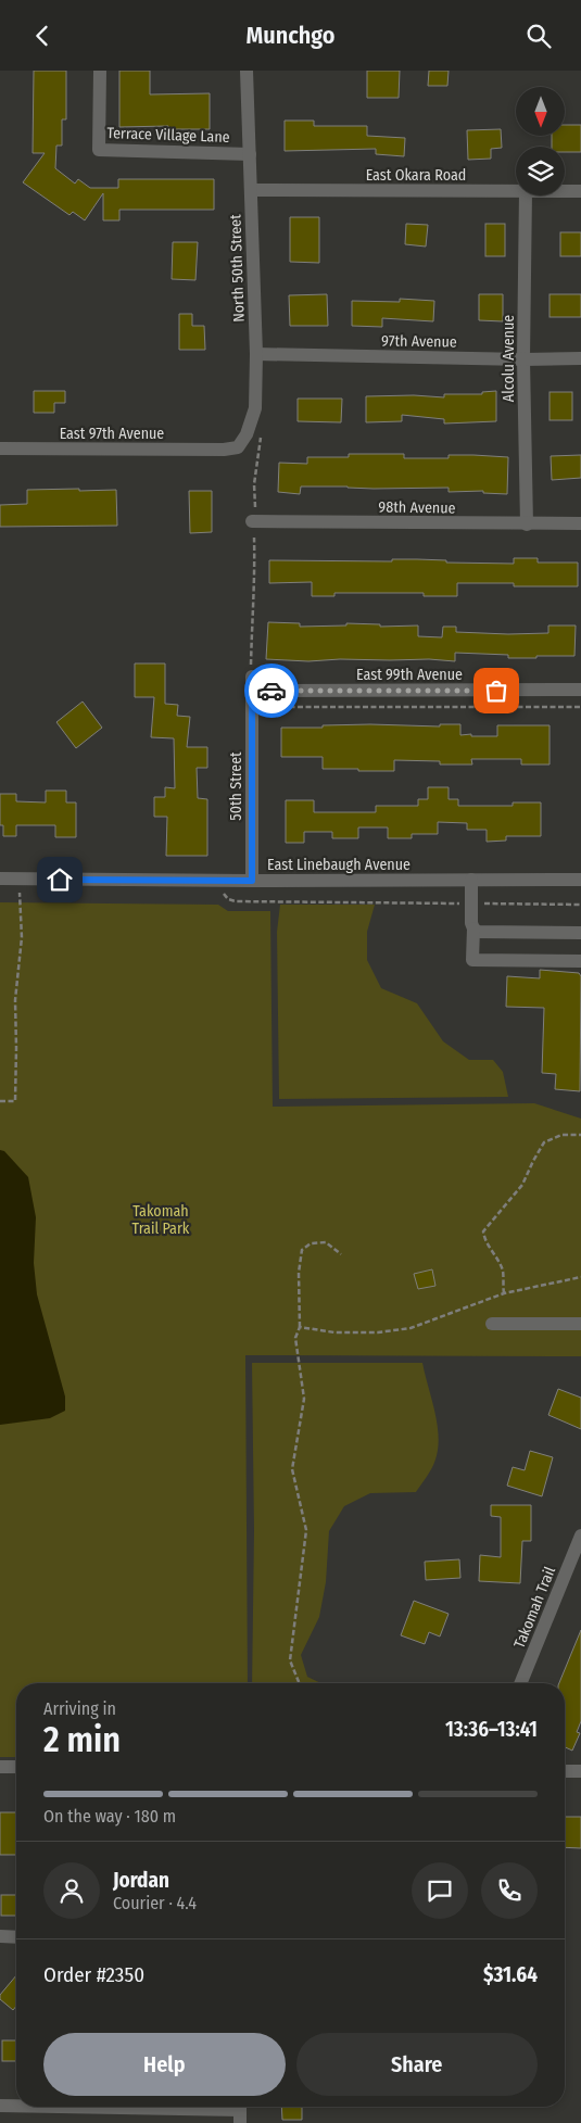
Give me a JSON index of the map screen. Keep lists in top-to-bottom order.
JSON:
{
  "streets": {
    "street": [
      "Terrace Village Lane",
      "East Okara Road",
      "North 50th Street",
      "97th Avenue",
      "Alcolu Avenue",
      "East 97th Avenue",
      "98th Avenue",
      "East 99th Avenue",
      "50th Street",
      "East Linebaugh Avenue",
      "Takomah Trail"
    ]
  },
  "crossings": [
    ["Terrace Village Lane", "North 50th Street"],
    ["East Okara Road", "North 50th Street"],
    ["North 50th Street", "97th Avenue"],
    ["North 50th Street", "East 97th Avenue"],
    ["97th Avenue", "Alcolu Avenue"],
    ["Alcolu Avenue", "98th Avenue"],
    ["East 99th Avenue", "50th Street"],
    ["50th Street", "East Linebaugh Avenue"]
  ],
  "parks": ["Takomah Trail Park"],
  "north": "bottom",
  "page": {
    "header": "Munchgo",
    "heading": ["2 min", "Arriving in", "13:36–13:41"],
    "panel": [
      "Jordan",
      "Courier · 4.4",
      "Order #2350",
      "$31.64"
    ],
    "bar": "On the way · 180 m",
    "buttons": ["Help", "Share"]
  }
}
